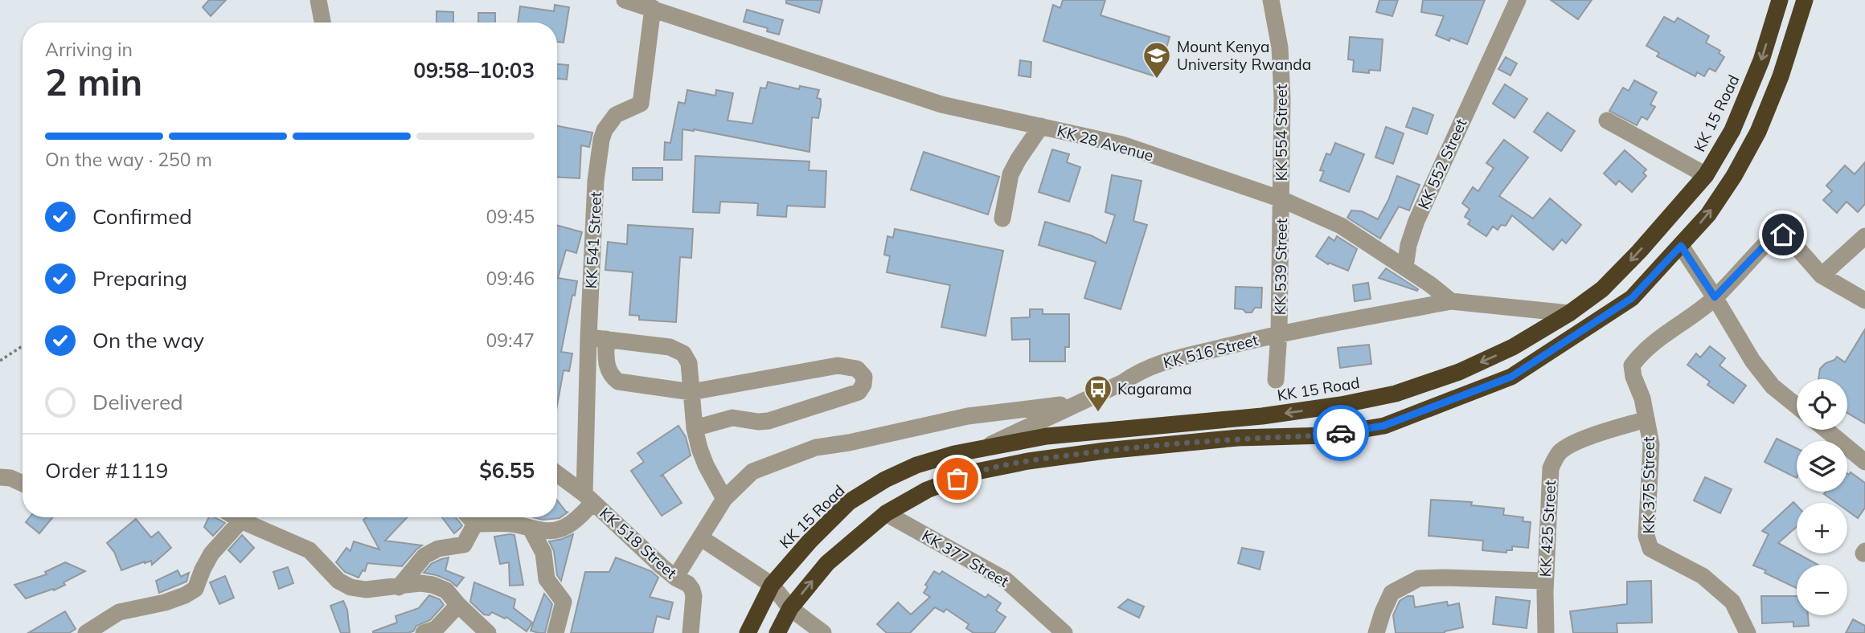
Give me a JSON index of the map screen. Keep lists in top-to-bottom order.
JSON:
{
  "streets": {
    "highway": ["KK 15 Road"],
    "street": [
      "KK 554 Street",
      "KK 28 Avenue",
      "KK 552 Street",
      "KK 541 Street",
      "KK 539 Street",
      "KK 516 Street",
      "KK 375 Street",
      "KK 425 Street",
      "KK 518 Street",
      "KK 377 Street"
    ]
  },
  "crossings": [
    ["KK 15 Road", "KK 28 Avenue"],
    ["KK 15 Road", "KK 516 Street"],
    ["KK 554 Street", "KK 28 Avenue"],
    ["KK 554 Street", "KK 539 Street"],
    ["KK 28 Avenue", "KK 552 Street"],
    ["KK 28 Avenue", "KK 541 Street"],
    ["KK 28 Avenue", "KK 539 Street"],
    ["KK 28 Avenue", "KK 516 Street"],
    ["KK 541 Street", "KK 518 Street"],
    ["KK 539 Street", "KK 516 Street"],
    ["KK 375 Street", "KK 425 Street"]
  ],
  "places": {
    "school or university": ["Mount Kenya University Rwanda"],
    "bus stop": ["Kagarama"]
  },
  "page": {
    "heading": ["2 min", "Arriving in", "09:58–10:03"],
    "panel": ["Order #1119", "$6.55"],
    "bar": "On the way · 250 m",
    "list": [
      ["Confirmed", "09:45"],
      ["Preparing", "09:46"],
      ["On the way", "09:47"],
      "Delivered"
    ],
    "map_buttons": ["+", "−"]
  }
}
